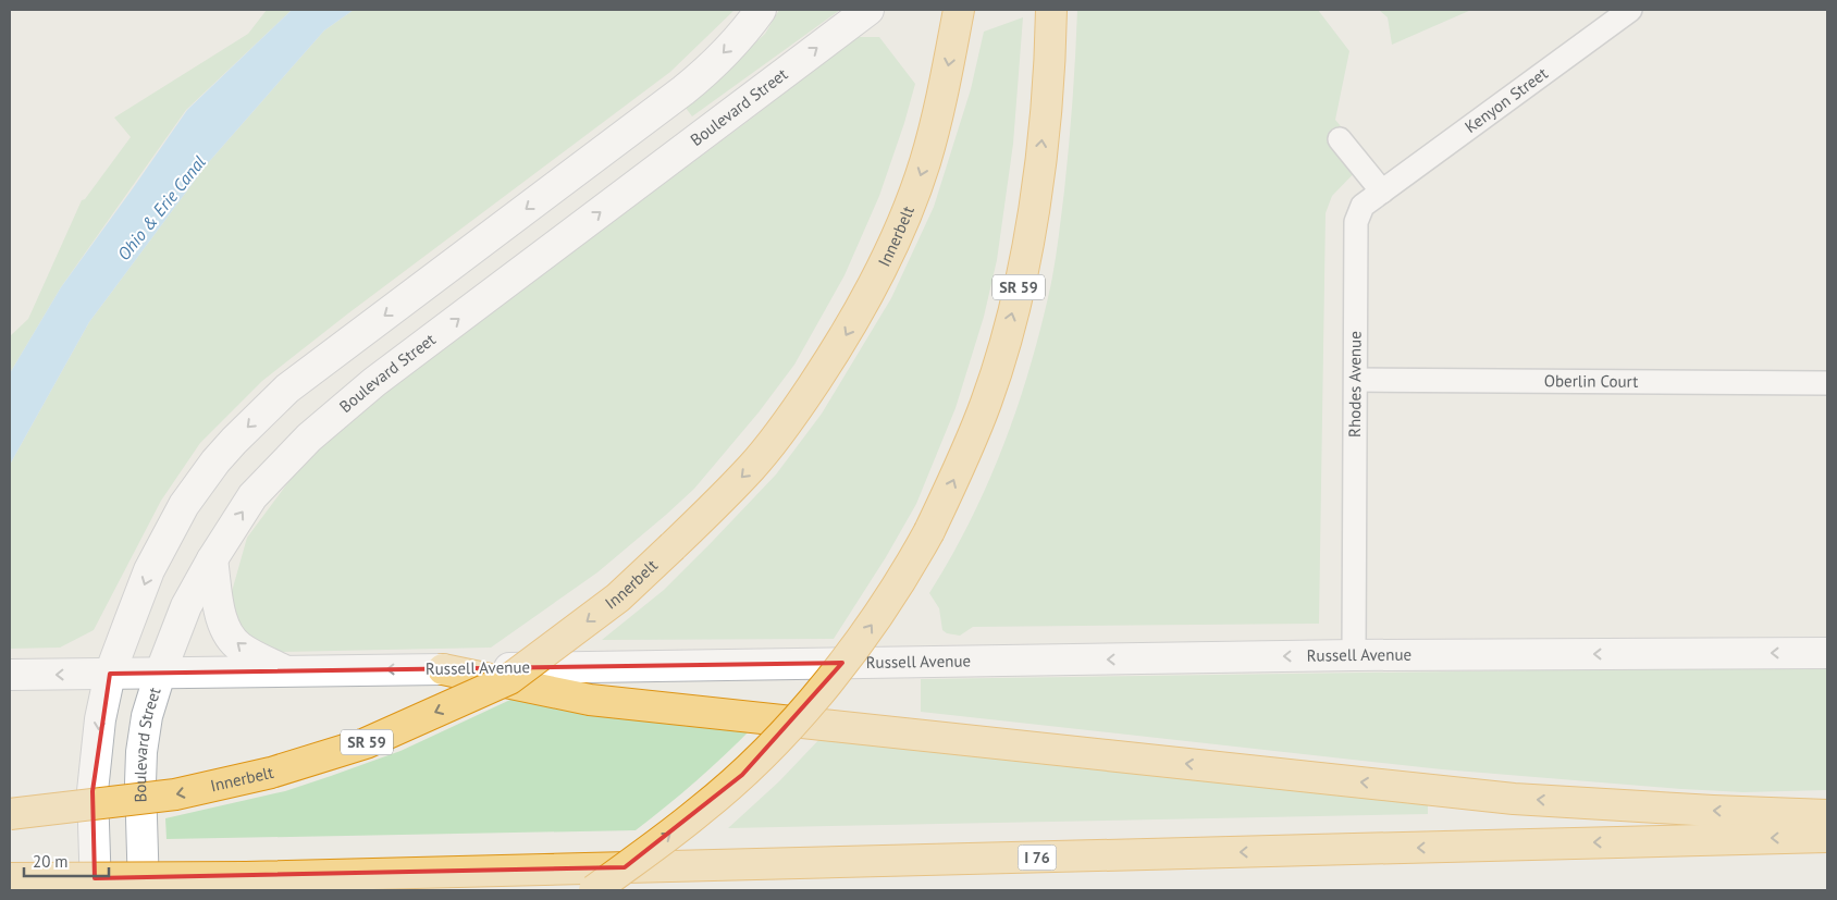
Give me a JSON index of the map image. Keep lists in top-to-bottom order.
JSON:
{
  "streets": {
    "highway": ["Innerbelt", "SR 59", "I 76"],
    "main road": ["Boulevard Street", "Russell Avenue"],
    "street": ["Kenyon Street", "Oberlin Court", "Rhodes Avenue"]
  },
  "crossings": [
    ["Kenyon Street", "Rhodes Avenue"],
    ["Boulevard Street", "Russell Avenue"],
    ["Oberlin Court", "Rhodes Avenue"],
    ["Rhodes Avenue", "Russell Avenue"]
  ],
  "one_way": ["Innerbelt", "Russell Avenue"],
  "water": ["Ohio & Erie Canal"],
  "scale_bar": "20 m"
}
